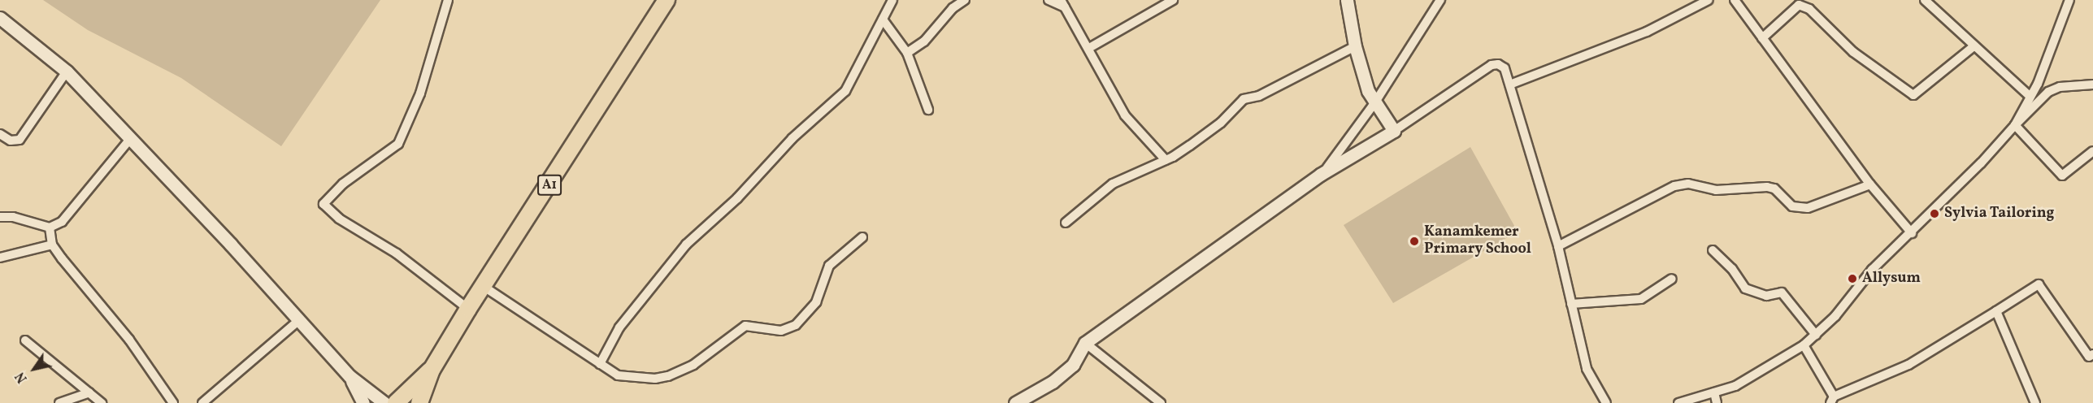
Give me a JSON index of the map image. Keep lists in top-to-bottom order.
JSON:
{
  "streets": {
    "highway": ["A1"]
  },
  "places": ["Sylvia Tailoring", "Kanamkemer Primary School", "Allysum"],
  "north": "bottom left"
}
